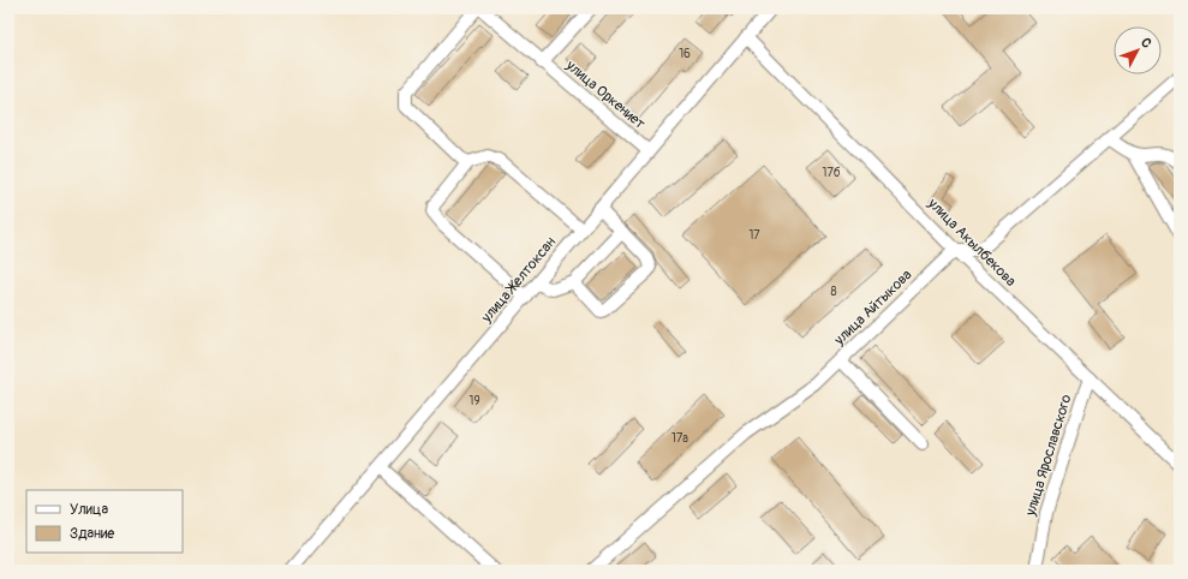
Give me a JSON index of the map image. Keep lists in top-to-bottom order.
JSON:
{
  "streets": {
    "street": [
      "улица Оркениет",
      "улица Акылбекова",
      "улица Желтоксан",
      "улица Айтыкова",
      "улица Ярославского"
    ]
  },
  "crossings": [
    ["улица Оркениет", "улица Желтоксан"],
    ["улица Акылбекова", "улица Желтоксан"],
    ["улица Акылбекова", "улица Айтыкова"],
    ["улица Акылбекова", "улица Ярославского"]
  ],
  "house_numbers": [
    "16",
    "17б",
    "17",
    "8",
    "19",
    "17а"
  ],
  "legend": ["Улица", "Здание"],
  "north": "top right"
}
